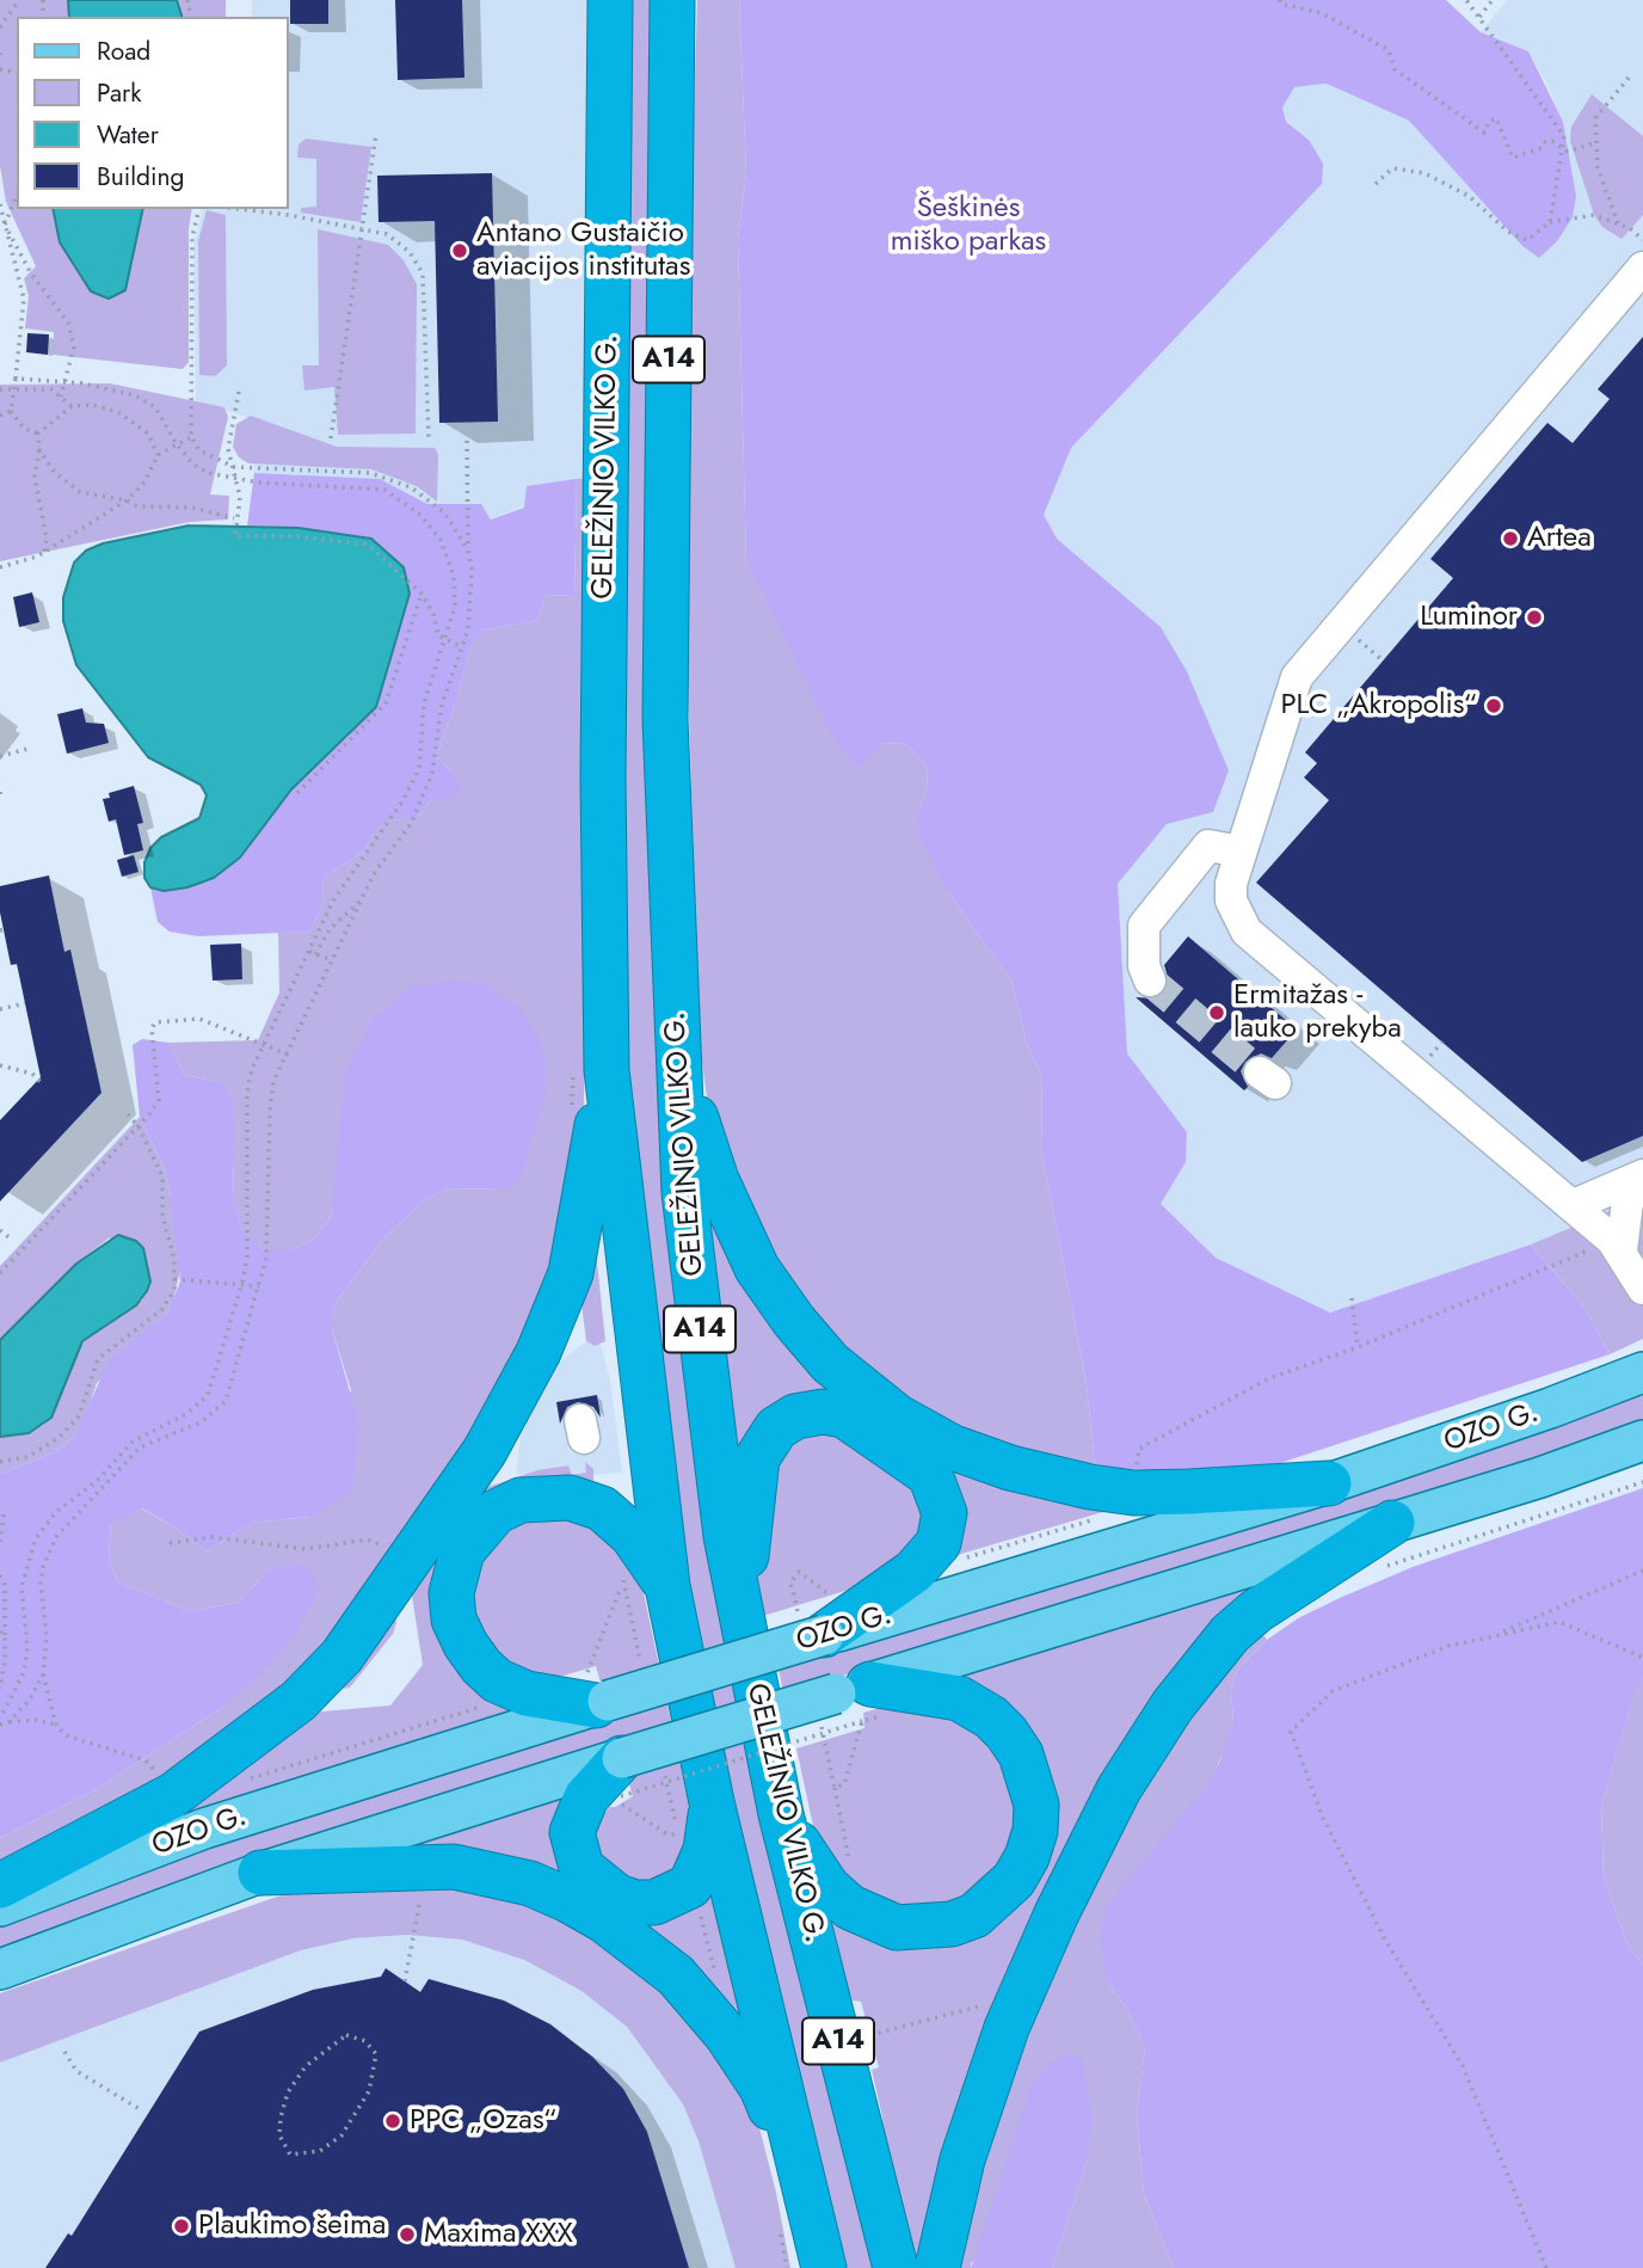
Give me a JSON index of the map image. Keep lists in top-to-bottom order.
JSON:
{
  "streets": {
    "highway": ["A14", "GELEŽINIO VILKO G."],
    "main road": ["OZO G."]
  },
  "parks": ["Šeškinės miško parkas"],
  "places": [
    "Antano Gustaičio aviacijos institutas",
    "Artea",
    "Luminor",
    "PLC „Akropolis“",
    "Ermitažas - lauko prekyba",
    "PPC „Ozas“",
    "Plaukimo šeima",
    "Maxima XXX"
  ],
  "legend": [
    "Road",
    "Park",
    "Water",
    "Building"
  ]
}
